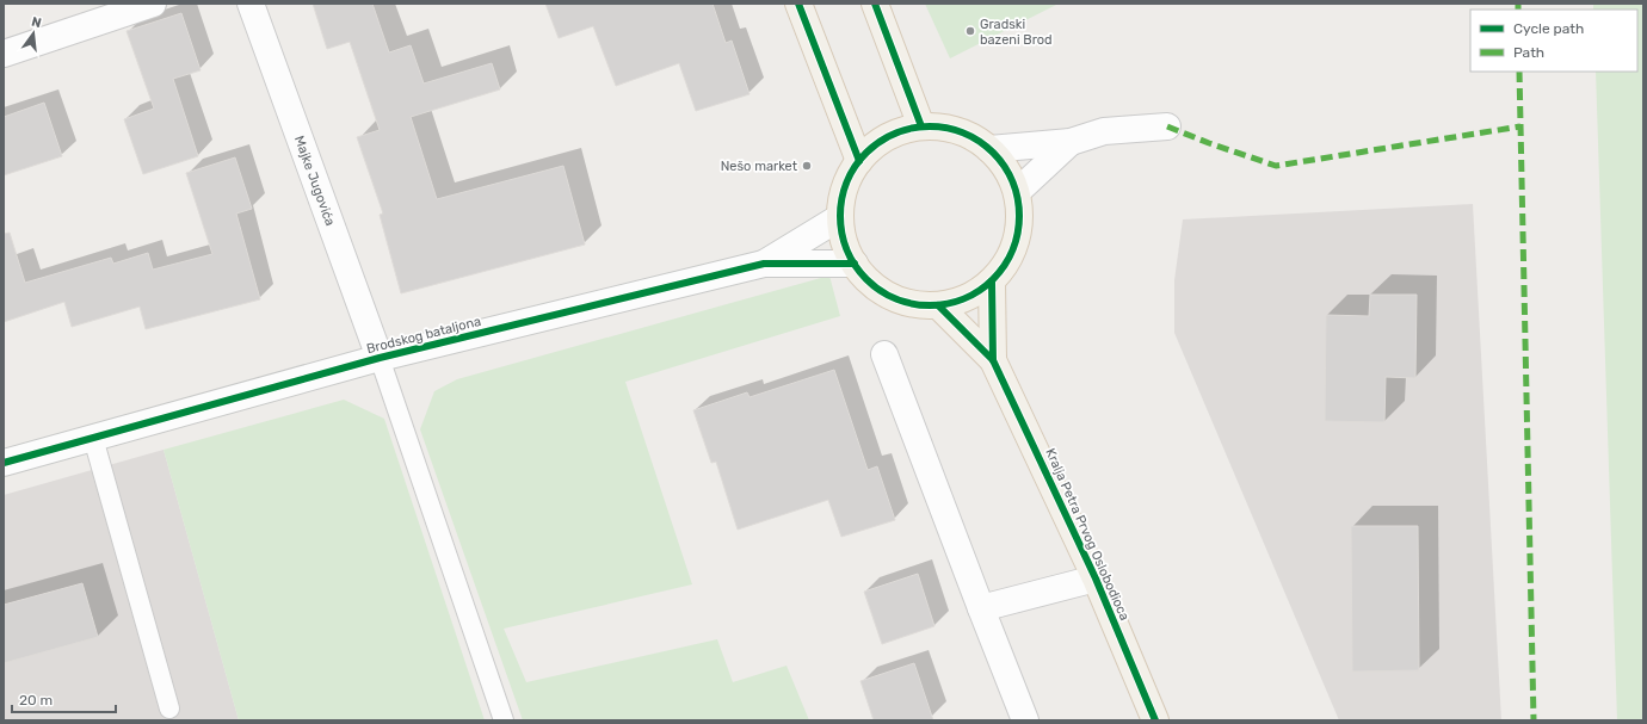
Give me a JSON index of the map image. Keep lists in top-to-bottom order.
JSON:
{
  "streets": {
    "main road": ["Kralja Petra Prvog Oslobodioca"],
    "street": ["Majke Jugovića", "Brodskog bataljona"]
  },
  "crossings": [
    ["Majke Jugovića", "Brodskog bataljona"]
  ],
  "places": ["Gradski bazeni Brod", "Nešo market"],
  "legend": ["Cycle path", "Path"],
  "scale_bar": "20 m",
  "north": "top"
}
